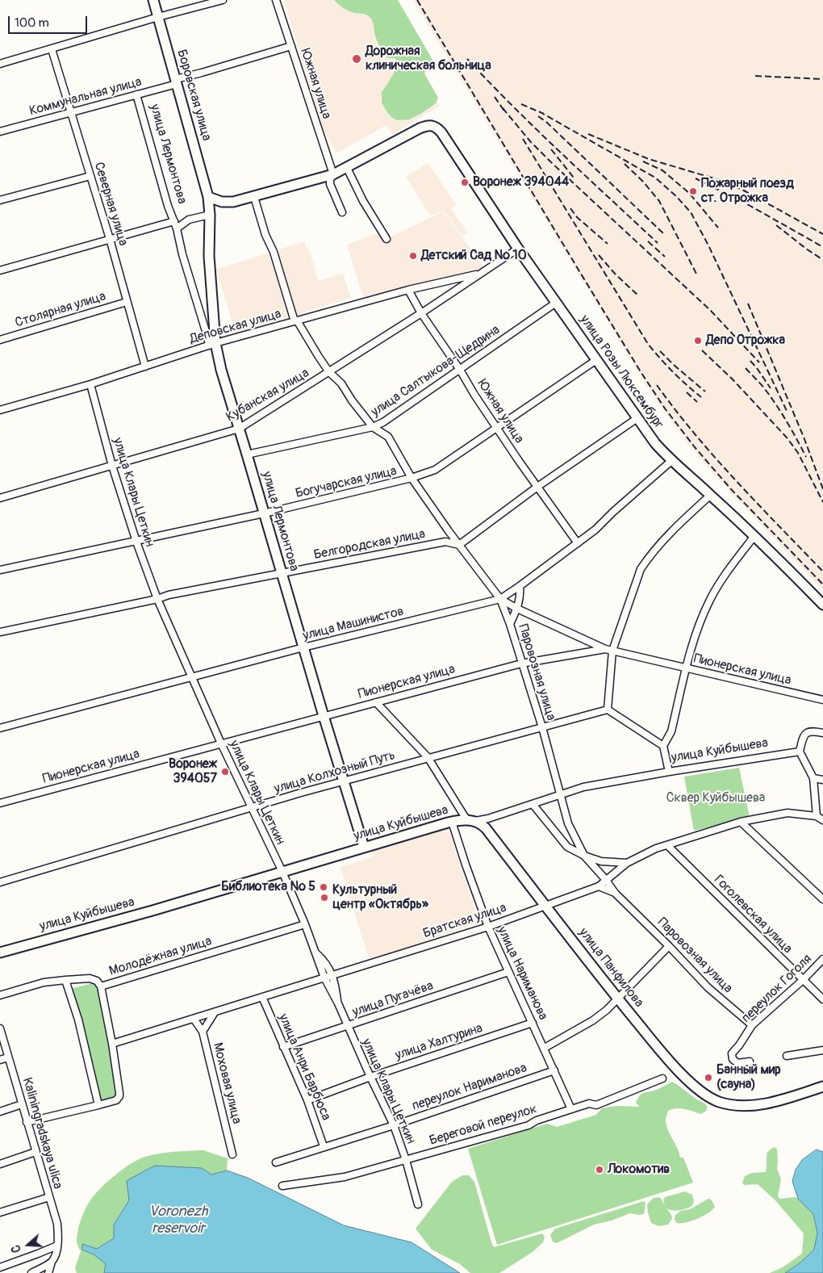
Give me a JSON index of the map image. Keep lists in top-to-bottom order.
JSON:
{
  "streets": {
    "street": [
      "Южная улица",
      "Боровская улица",
      "Коммунальная улица",
      "улица Лермонтова",
      "Северная улица",
      "Столярная улица",
      "Деповская улица",
      "улица Салтыкова-Щедрина",
      "улица Розы Люксембург",
      "Кубанская улица",
      "Богучарская улица",
      "улица Клары Цеткин",
      "Белгородская улица",
      "улица Машинистов",
      "Пионерская улица",
      "Паровозная улица",
      "улица Куйбышева",
      "улица Колхозный Путь",
      "Гоголевская улица",
      "Братская улица",
      "Молодёжная улица",
      "улица Панфилова",
      "улица Нариманова",
      "переулок Гоголя",
      "улица Пугачёва",
      "улица Халтурина",
      "улица Анри Барбюса",
      "Моховая улица",
      "переулок Нариманова",
      "Береговой переулок",
      "Kaliningradskaya ulica"
    ]
  },
  "crossings": [
    ["Южная улица", "Коммунальная улица"],
    ["Южная улица", "Деповская улица"],
    ["Южная улица", "улица Салтыкова-Щедрина"],
    ["Южная улица", "Кубанская улица"],
    ["Южная улица", "Богучарская улица"],
    ["Южная улица", "улица Машинистов"],
    ["Боровская улица", "Коммунальная улица"],
    ["Боровская улица", "улица Лермонтова"],
    ["Коммунальная улица", "улица Лермонтова"],
    ["Коммунальная улица", "Северная улица"],
    ["улица Лермонтова", "Деповская улица"],
    ["улица Лермонтова", "улица Салтыкова-Щедрина"],
    ["улица Лермонтова", "Кубанская улица"],
    ["улица Лермонтова", "Богучарская улица"],
    ["улица Лермонтова", "Белгородская улица"],
    ["улица Лермонтова", "улица Машинистов"],
    ["улица Лермонтова", "Пионерская улица"],
    ["улица Лермонтова", "улица Куйбышева"],
    ["улица Лермонтова", "улица Колхозный Путь"],
    ["Северная улица", "Столярная улица"],
    ["Северная улица", "Деповская улица"],
    ["Деповская улица", "Кубанская улица"],
    ["Деповская улица", "улица Клары Цеткин"],
    ["Деповская улица", "Паровозная улица"],
    ["улица Салтыкова-Щедрина", "улица Розы Люксембург"],
    ["улица Салтыкова-Щедрина", "Паровозная улица"],
    ["улица Розы Люксембург", "Кубанская улица"],
    ["улица Розы Люксембург", "Богучарская улица"],
    ["улица Розы Люксембург", "улица Машинистов"],
    ["Кубанская улица", "улица Клары Цеткин"],
    ["Кубанская улица", "Паровозная улица"],
    ["Богучарская улица", "улица Клары Цеткин"],
    ["Богучарская улица", "Паровозная улица"],
    ["улица Клары Цеткин", "Белгородская улица"],
    ["улица Клары Цеткин", "улица Машинистов"],
    ["улица Клары Цеткин", "Пионерская улица"],
    ["улица Клары Цеткин", "улица Куйбышева"],
    ["улица Клары Цеткин", "улица Колхозный Путь"],
    ["улица Клары Цеткин", "Братская улица"],
    ["улица Клары Цеткин", "Молодёжная улица"],
    ["улица Клары Цеткин", "улица Пугачёва"],
    ["улица Клары Цеткин", "улица Халтурина"],
    ["улица Клары Цеткин", "переулок Нариманова"],
    ["улица Клары Цеткин", "Береговой переулок"],
    ["Белгородская улица", "Паровозная улица"],
    ["улица Машинистов", "Паровозная улица"],
    ["Пионерская улица", "Паровозная улица"],
    ["Пионерская улица", "улица Панфилова"],
    ["Паровозная улица", "улица Куйбышева"],
    ["Паровозная улица", "улица Колхозный Путь"],
    ["Паровозная улица", "Братская улица"],
    ["Паровозная улица", "переулок Гоголя"],
    ["улица Куйбышева", "улица Панфилова"],
    ["улица Куйбышева", "улица Нариманова"],
    ["улица Колхозный Путь", "улица Панфилова"],
    ["Гоголевская улица", "Братская улица"],
    ["Гоголевская улица", "переулок Гоголя"],
    ["Братская улица", "улица Панфилова"],
    ["Братская улица", "улица Нариманова"],
    ["Братская улица", "улица Анри Барбюса"],
    ["Братская улица", "Моховая улица"],
    ["улица Нариманова", "улица Пугачёва"],
    ["улица Нариманова", "улица Халтурина"],
    ["улица Нариманова", "переулок Нариманова"],
    ["улица Нариманова", "Береговой переулок"],
    ["улица Пугачёва", "улица Анри Барбюса"],
    ["улица Халтурина", "улица Анри Барбюса"],
    ["улица Анри Барбюса", "переулок Нариманова"]
  ],
  "water": ["Voronezh reservoir"],
  "parks": ["Сквер Куйбышева"],
  "places": [
    "Дорожная клиническая больница",
    "Воронеж 394044",
    "Пожарный поезд ст. Отрожка",
    "Детский Сад № 10",
    "Депо Отрожка",
    "Воронеж 394057",
    "Библиотека № 5",
    "Культурный центр «Октябрь»",
    "Банный мир (сауна)",
    "Локомотив"
  ],
  "scale_bar": "100 m",
  "north": "left"
}
